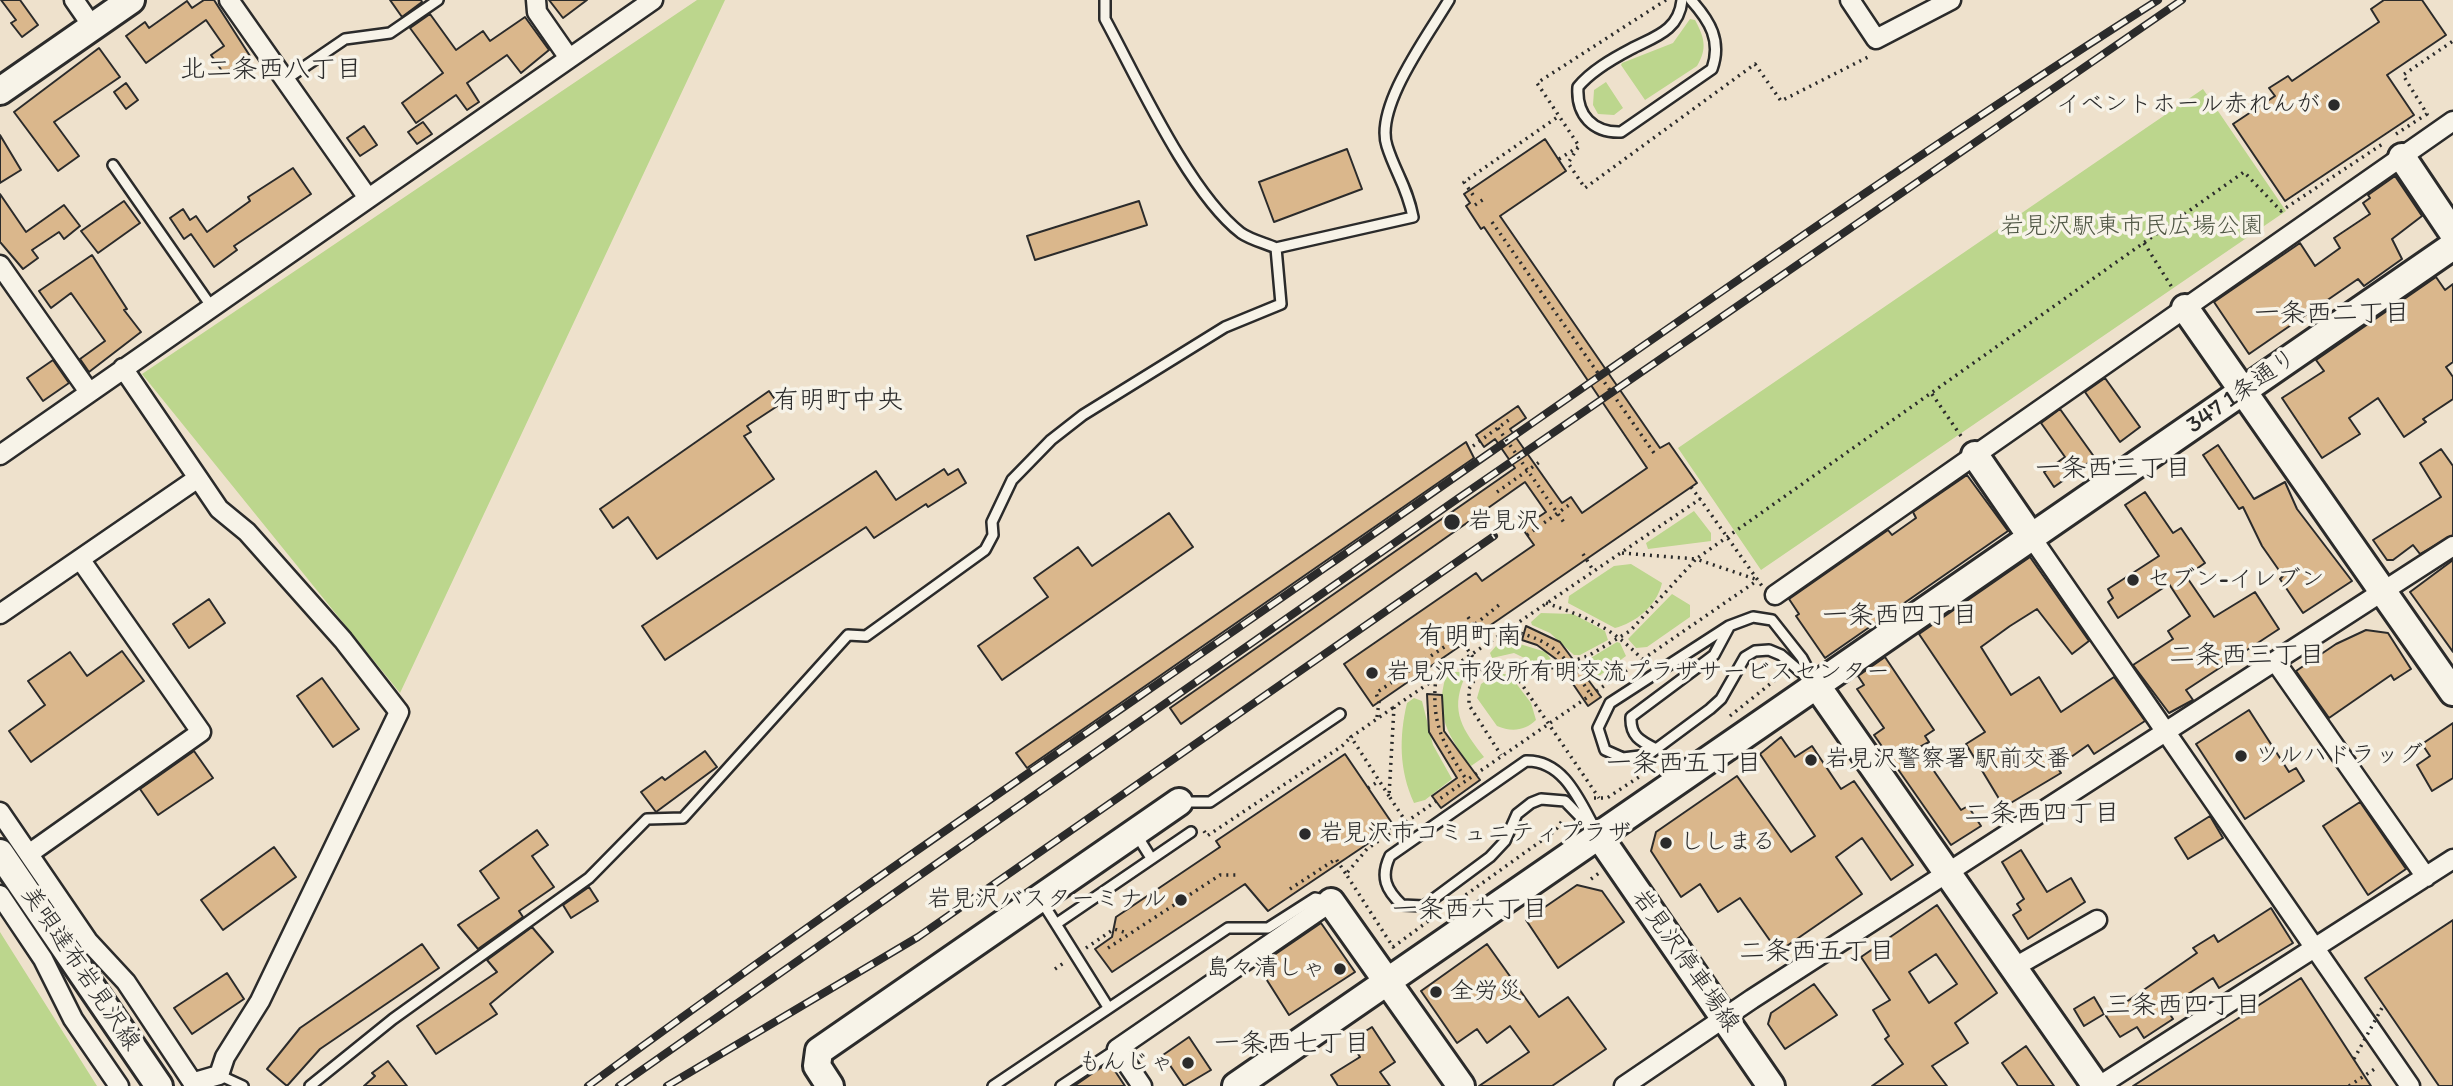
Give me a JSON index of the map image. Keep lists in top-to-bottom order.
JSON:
{
  "streets": {
    "street": ["347 1条通り", "岩見沢停車場線", "美唄達布岩見沢線"]
  },
  "crossings": [
    ["347 1条通り", "岩見沢停車場線"]
  ],
  "districts": [
    "北二条西八丁目",
    "一条西二丁目",
    "有明町中央",
    "一条西三丁目",
    "一条西四丁目",
    "有明町南",
    "二条西三丁目",
    "一条西五丁目",
    "二条西四丁目",
    "一条西六丁目",
    "二条西五丁目",
    "三条西四丁目",
    "一条西七丁目"
  ],
  "parks": ["岩見沢駅東市民広場公園"],
  "places": [
    "イベントホール赤れんが",
    "岩見沢",
    "セブン-イレブン",
    "岩見沢市役所有明交流プラザサービスセンター",
    "ツルハドラッグ",
    "岩見沢警察署 駅前交番",
    "岩見沢市コミュニティプラザ",
    "ししまる",
    "岩見沢バスターミナル",
    "島々清しゃ",
    "全労災",
    "もんじゃ"
  ]
}
